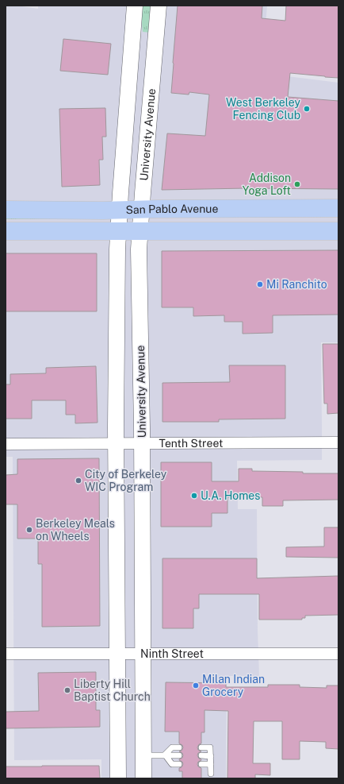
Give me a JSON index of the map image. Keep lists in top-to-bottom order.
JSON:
{
  "streets": {
    "main road": ["University Avenue", "San Pablo Avenue"],
    "street": ["Tenth Street", "Ninth Street"]
  },
  "crossings": [
    ["University Avenue", "San Pablo Avenue"],
    ["University Avenue", "Tenth Street"],
    ["University Avenue", "Ninth Street"]
  ],
  "places": [
    "West Berkeley Fencing Club",
    "Addison Yoga Loft",
    "Mi Ranchito",
    "City of Berkeley WIC Program",
    "U.A. Homes",
    "Berkeley Meals on Wheels",
    "Milan Indian Grocery",
    "Liberty Hill Baptist Church"
  ]
}
